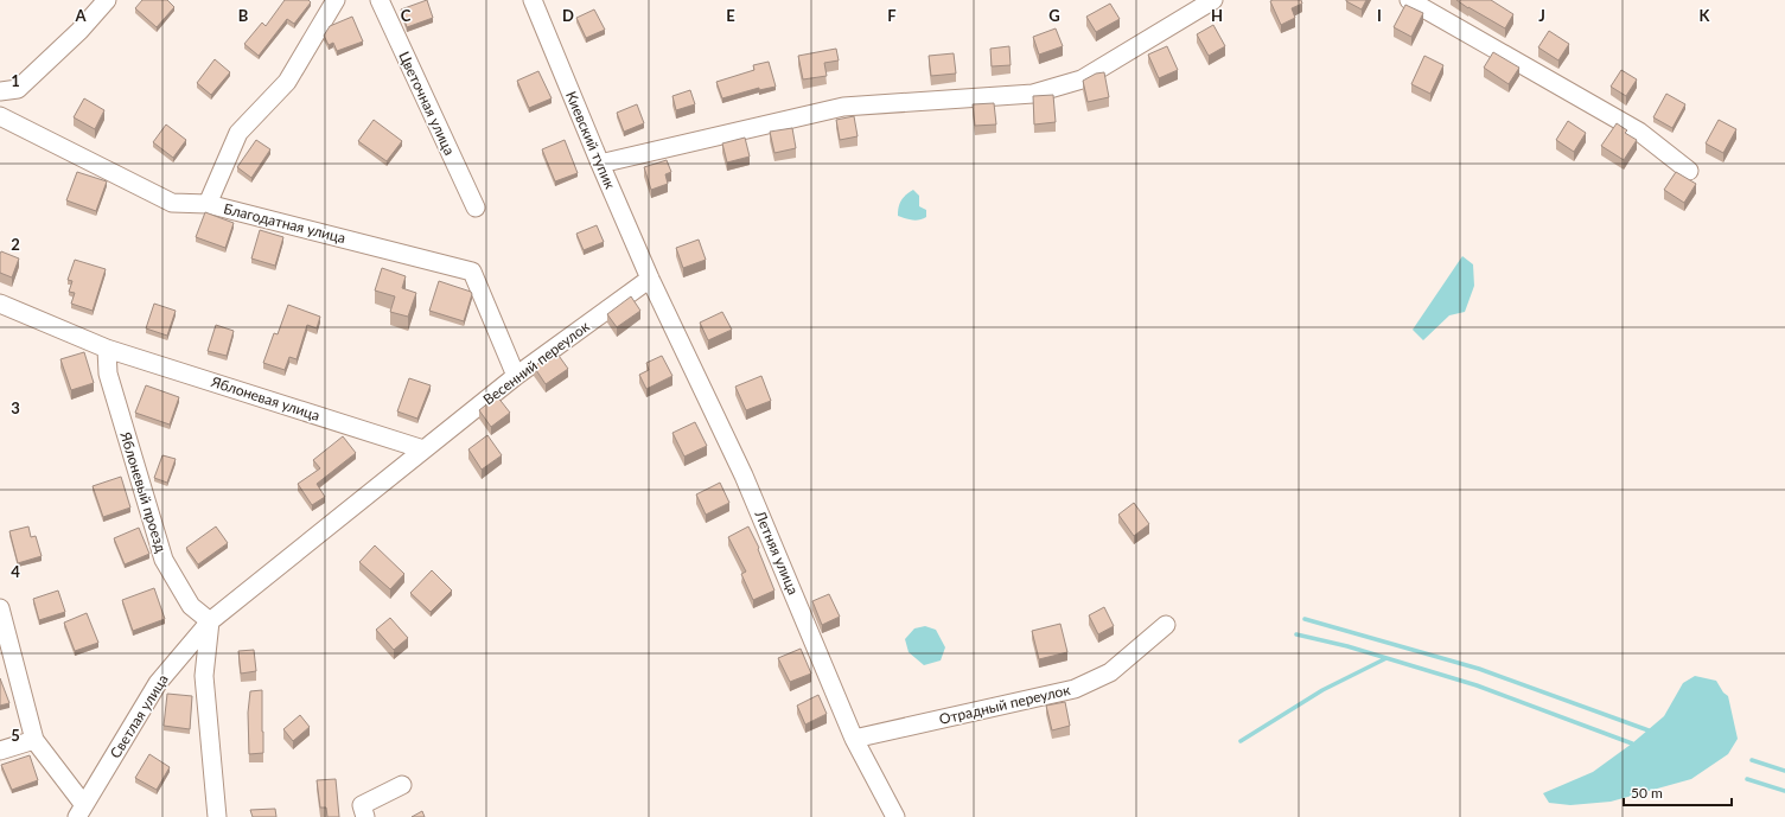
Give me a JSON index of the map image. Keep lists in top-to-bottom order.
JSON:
{
  "streets": {
    "street": [
      "Цветочная улица",
      "Киевский тупик",
      "Благодатная улица",
      "Весенний переулок",
      "Яблоневая улица",
      "Яблоневый проезд",
      "Летняя улица",
      "Отрадный переулок",
      "Светлая улица"
    ]
  },
  "crossings": [
    ["Киевский тупик", "Весенний переулок"],
    ["Киевский тупик", "Летняя улица"],
    ["Благодатная улица", "Весенний переулок"],
    ["Весенний переулок", "Яблоневая улица"],
    ["Весенний переулок", "Яблоневый проезд"],
    ["Весенний переулок", "Летняя улица"],
    ["Весенний переулок", "Светлая улица"],
    ["Яблоневая улица", "Яблоневый проезд"],
    ["Яблоневый проезд", "Светлая улица"],
    ["Летняя улица", "Отрадный переулок"]
  ],
  "scale_bar": "50 m",
  "grid": {
    "columns": [
      "A",
      "B",
      "C",
      "D",
      "E",
      "F",
      "G",
      "H",
      "I",
      "J",
      "K"
    ],
    "rows": [
      "1",
      "2",
      "3",
      "4",
      "5"
    ]
  }
}
